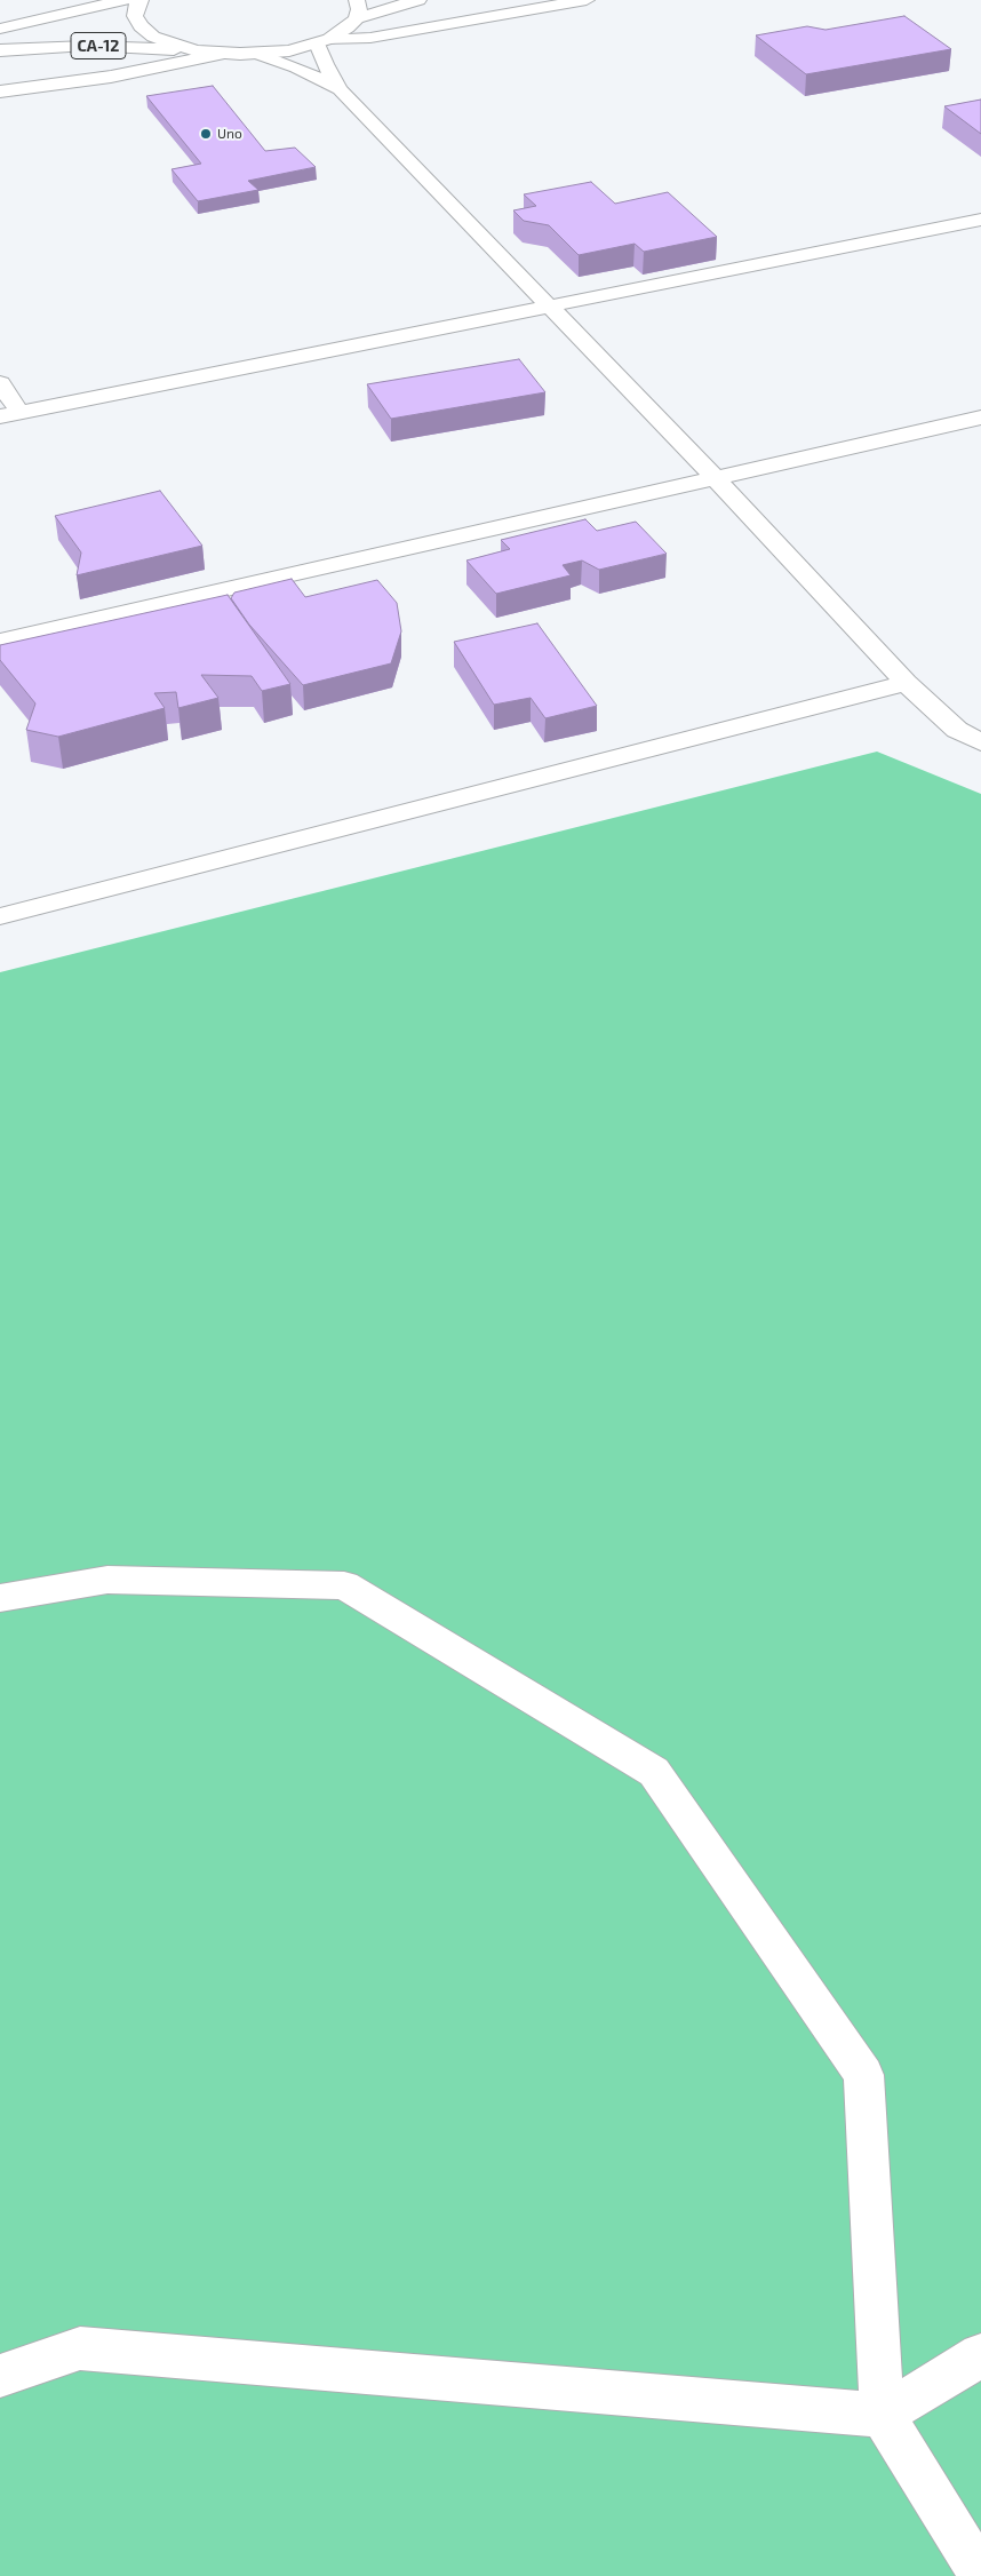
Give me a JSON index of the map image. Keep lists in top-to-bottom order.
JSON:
{
  "streets": {
    "main road": ["CA-12"]
  },
  "places": ["Uno"]
}
